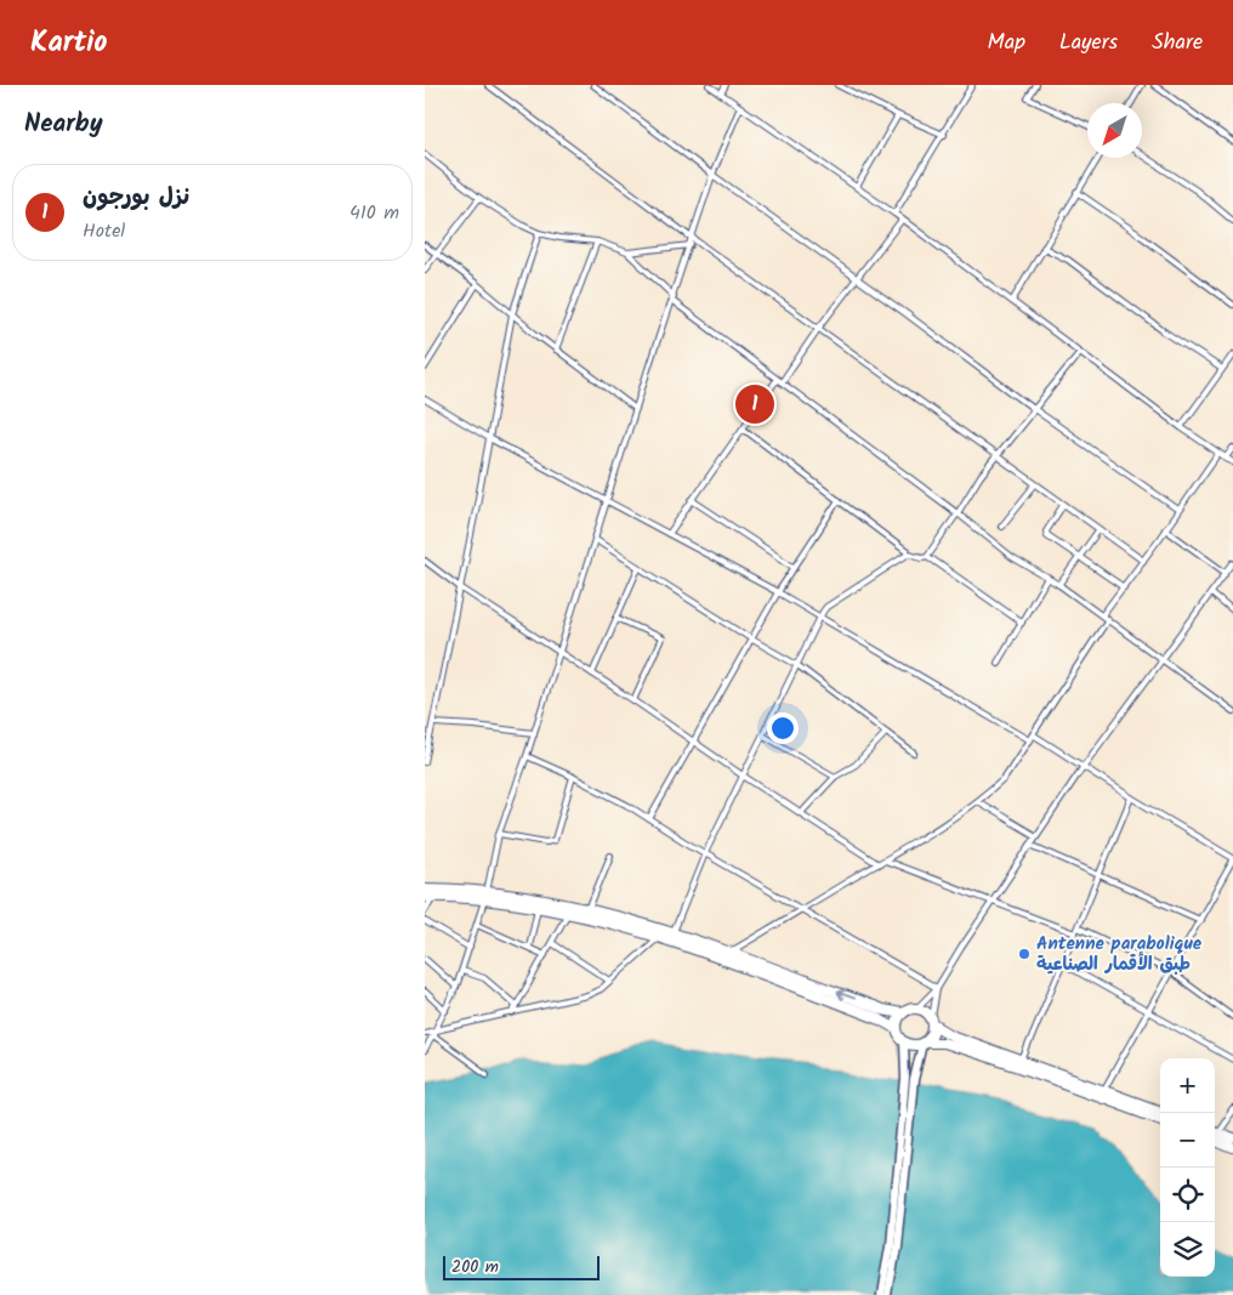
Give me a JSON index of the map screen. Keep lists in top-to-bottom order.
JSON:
{
  "places": ["Antenne parabolique طبق الأقمار الصناعية"],
  "scale_bar": "200 m",
  "north": "bottom left",
  "page": {
    "header": "Kartio",
    "nav": ["Map", "Layers", "Share"],
    "heading": "Nearby",
    "list": [
      {
        "mark": "1",
        "name": "نزل بورجون",
        "note": "Hotel",
        "value": "410 m"
      }
    ],
    "pins": "1",
    "map_buttons": ["+", "−"],
    "scale": "200 m"
  }
}
